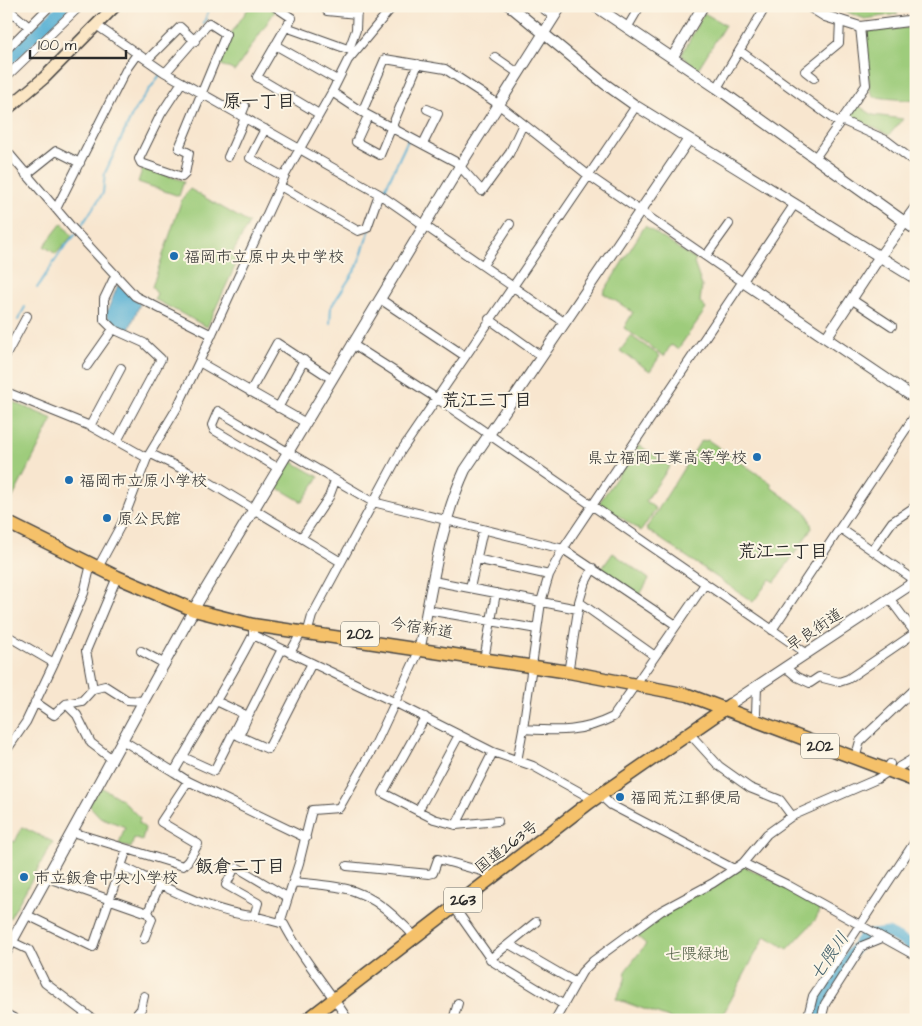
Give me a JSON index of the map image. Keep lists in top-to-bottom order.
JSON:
{
  "streets": {
    "highway": [
      "今宿新道",
      "202",
      "国道263号",
      "263"
    ],
    "street": ["早良街道"]
  },
  "crossings": [
    ["今宿新道", "早良街道"],
    ["今宿新道", "202"],
    ["今宿新道", "国道263号"],
    ["早良街道", "202"],
    ["早良街道", "国道263号"],
    ["202", "国道263号"]
  ],
  "districts": [
    "原一丁目",
    "荒江三丁目",
    "荒江二丁目",
    "飯倉二丁目"
  ],
  "water": ["七隈川"],
  "parks": ["七隈緑地"],
  "places": [
    "福岡市立原中央中学校",
    "県立福岡工業高等学校",
    "福岡市立原小学校",
    "原公民館",
    "福岡荒江郵便局",
    "市立飯倉中央小学校"
  ],
  "scale_bar": "100 m"
}
